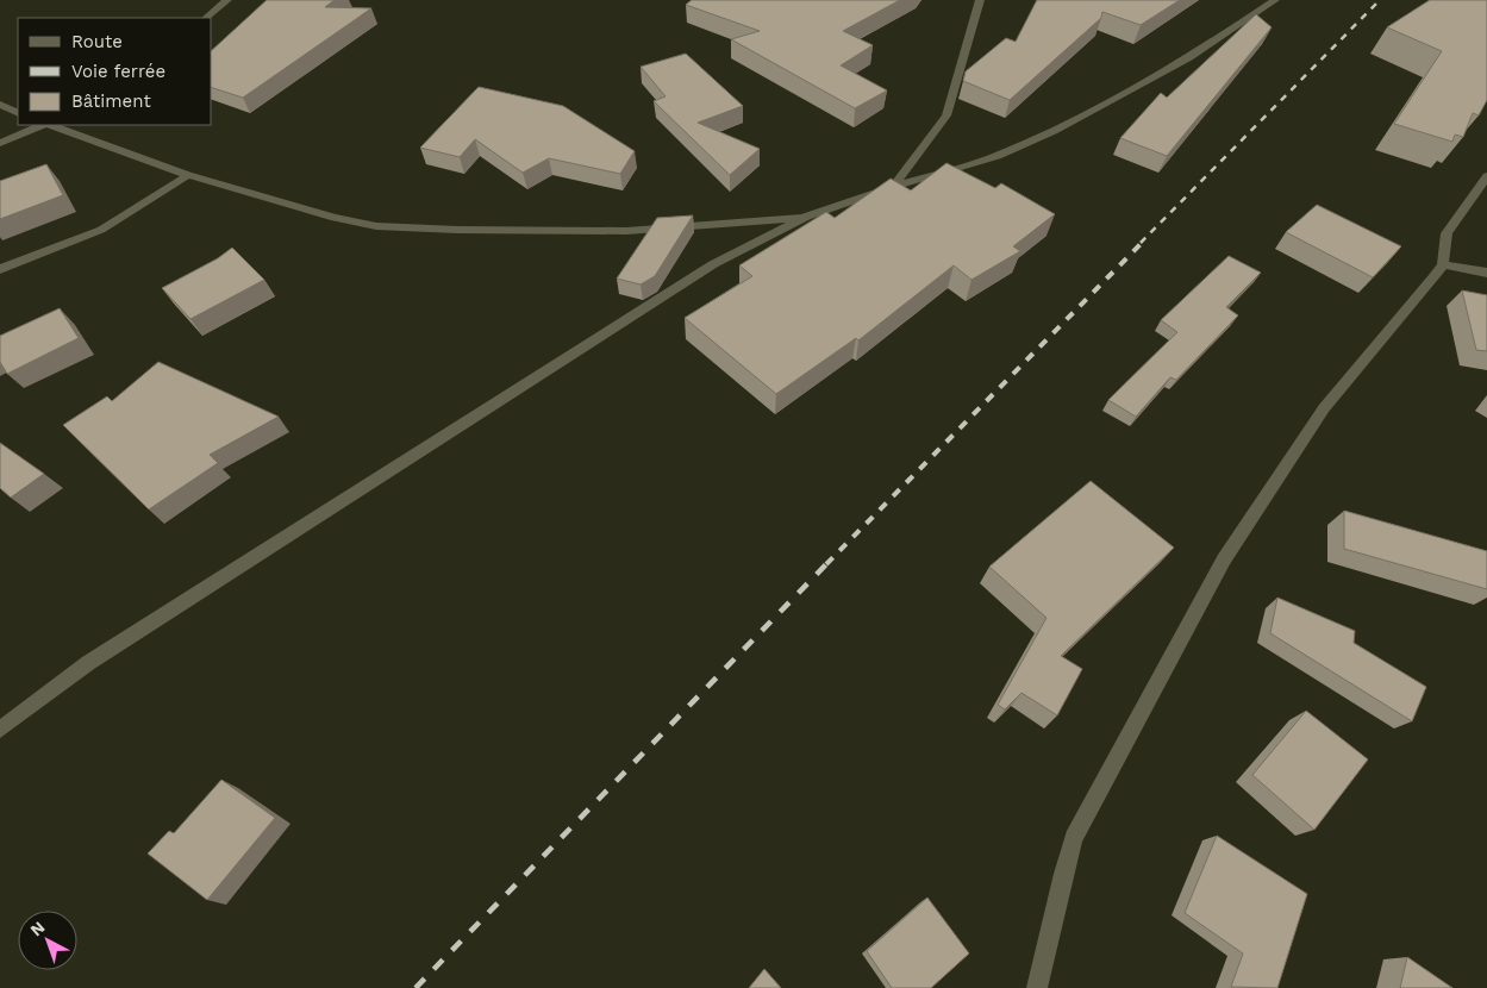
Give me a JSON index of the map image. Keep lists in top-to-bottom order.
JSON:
{
  "legend": ["Route", "Voie ferrée", "Bâtiment"],
  "north": "top left"
}
